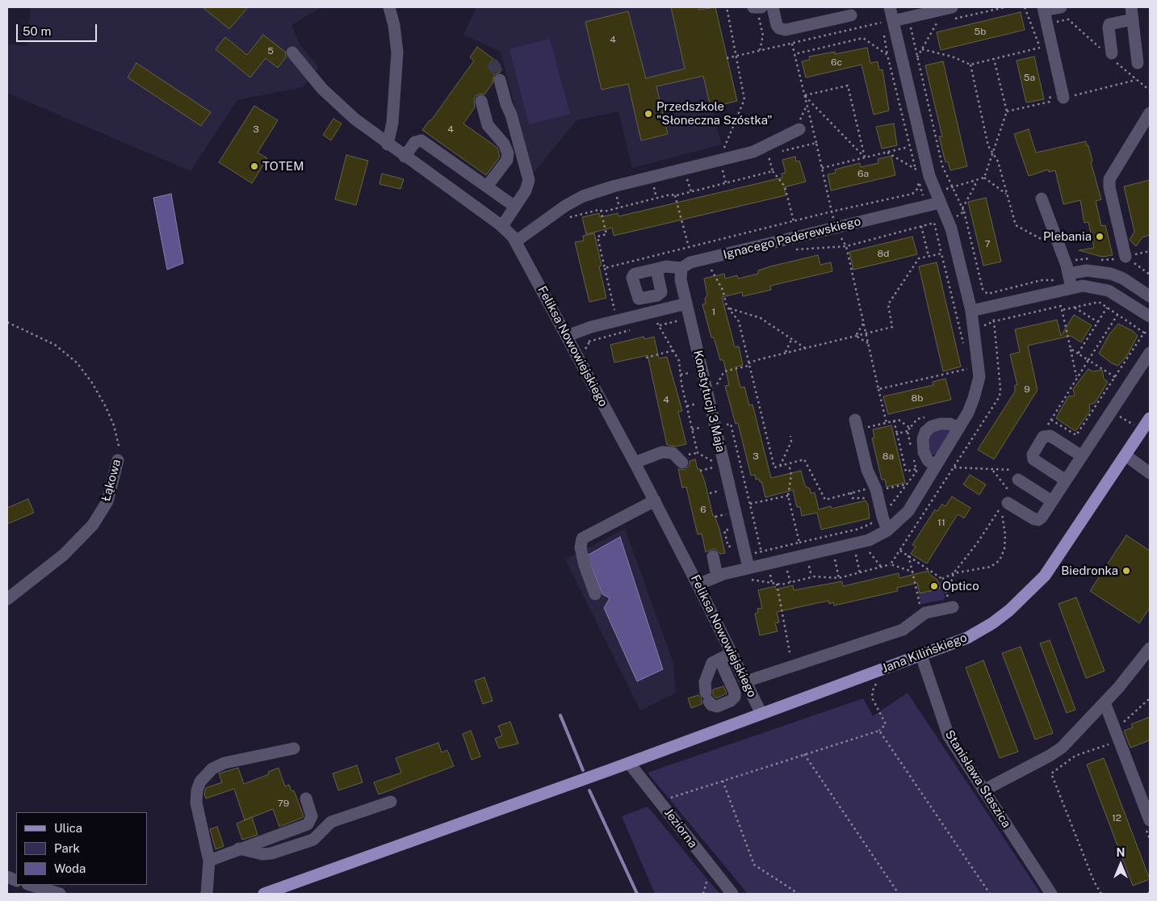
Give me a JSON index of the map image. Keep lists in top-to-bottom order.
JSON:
{
  "streets": {
    "main road": ["Jana Kilińskiego"],
    "street": [
      "Ignacego Paderewskiego",
      "Feliksa Nowowiejskiego",
      "Konstytucji 3 Maja",
      "Łąkowa",
      "Stanisława Staszica",
      "Jeziorna"
    ]
  },
  "crossings": [
    ["Feliksa Nowowiejskiego", "Jana Kilińskiego"],
    ["Jana Kilińskiego", "Stanisława Staszica"],
    ["Jana Kilińskiego", "Jeziorna"]
  ],
  "places": [
    "Przedszkole \"Słoneczna Szóstka\"",
    "TOTEM",
    "Plebania",
    "Biedronka",
    "Optico"
  ],
  "house_numbers": [
    "5b",
    "4",
    "5",
    "6c",
    "5a",
    "3",
    "4",
    "6a",
    "7",
    "8d",
    "1",
    "9",
    "8b",
    "4",
    "3",
    "8a",
    "6",
    "11",
    "79",
    "12"
  ],
  "legend": ["Ulica", "Park", "Woda"],
  "scale_bar": "50 m",
  "north": "top"
}
